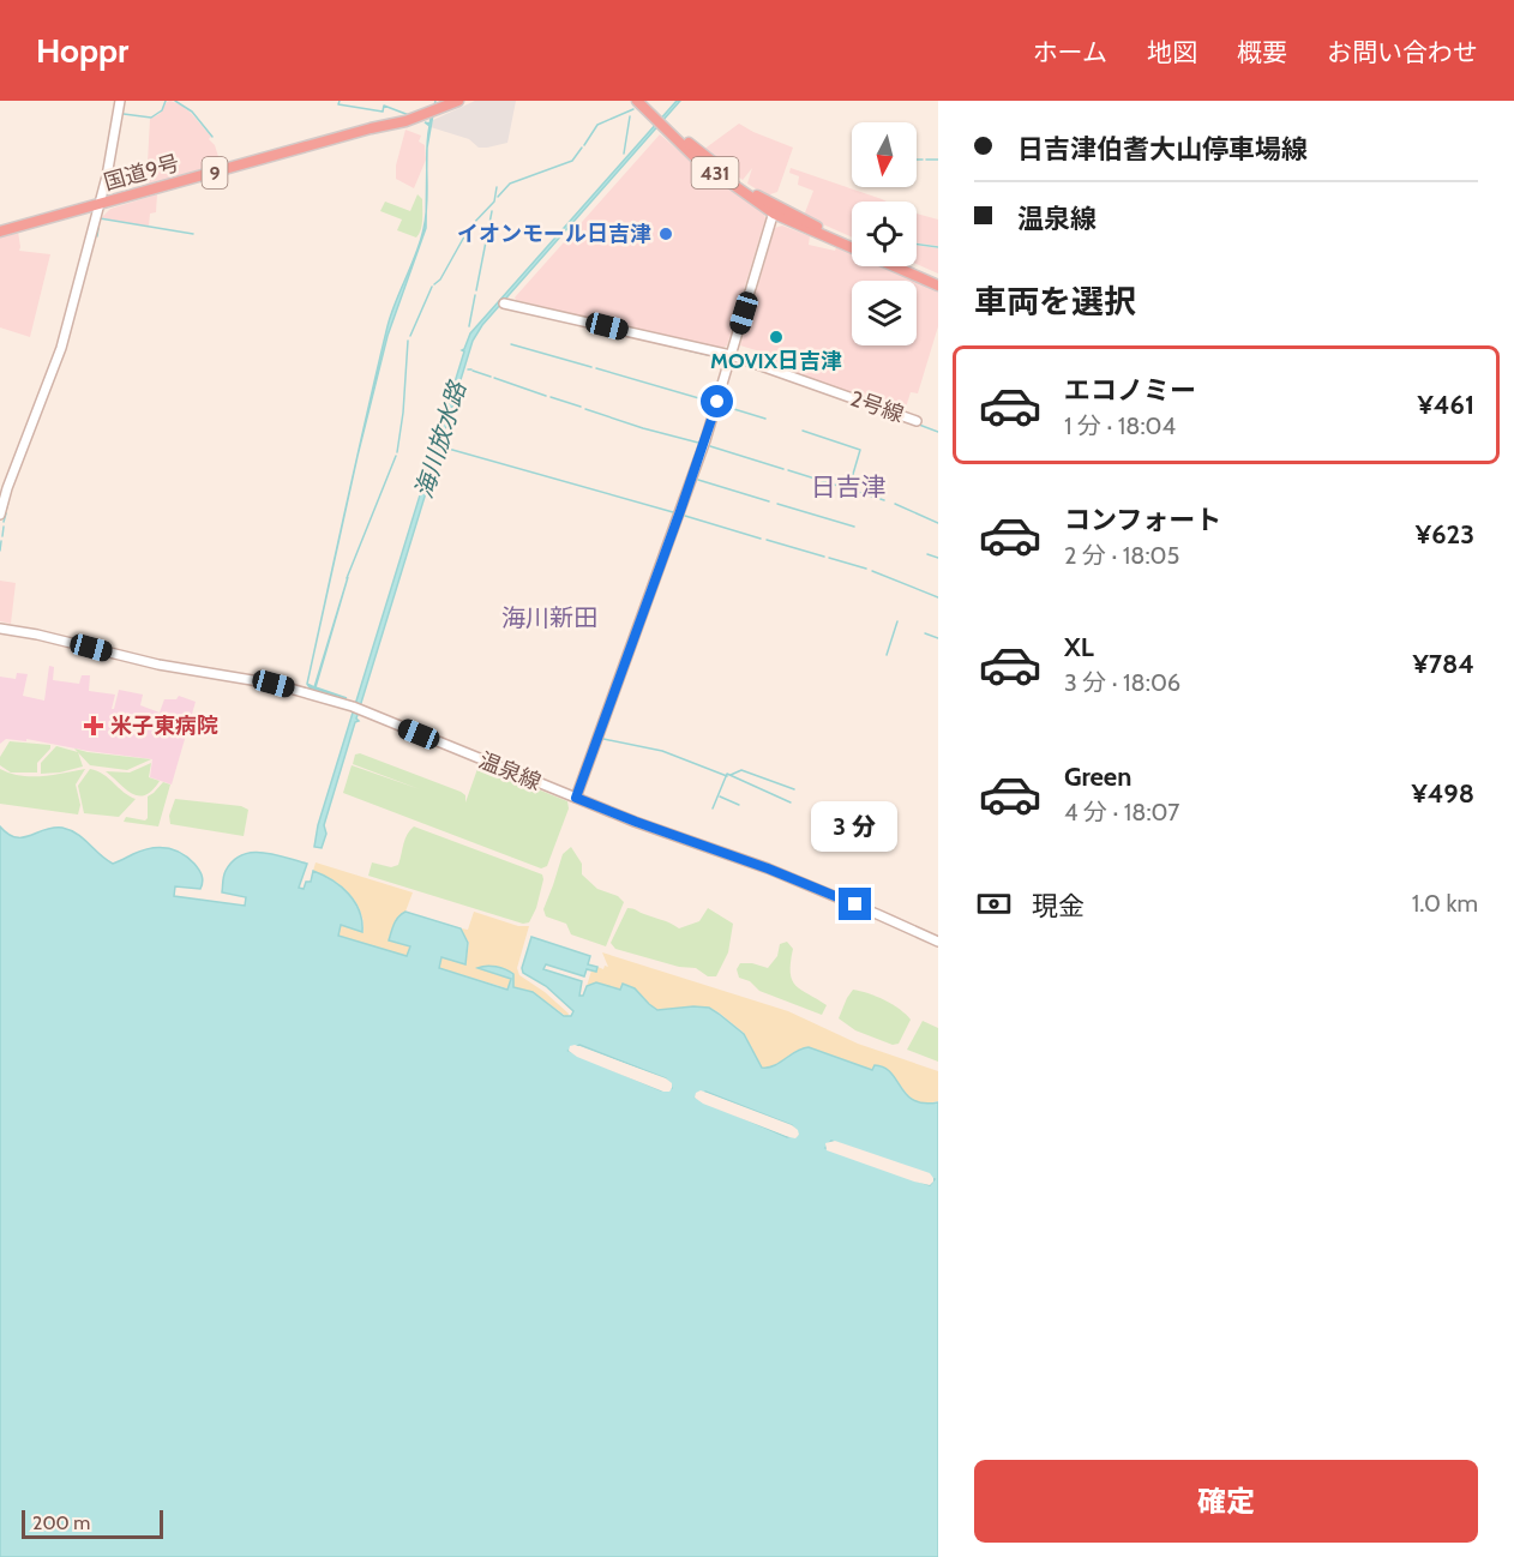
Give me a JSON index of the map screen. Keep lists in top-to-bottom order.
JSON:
{
  "streets": {
    "highway": ["国道9号", "9", "431"],
    "street": ["2号線", "温泉線"]
  },
  "districts": ["日吉津", "海川新田"],
  "water": ["海川放水路"],
  "places": {
    "other": ["イオンモール日吉津", "MOVIX日吉津"],
    "health": ["米子東病院"]
  },
  "scale_bar": "200 m",
  "north": "bottom",
  "page": {
    "header": "Hoppr",
    "nav": [
      "ホーム",
      "地図",
      "概要",
      "お問い合わせ"
    ],
    "banner": ["日吉津伯耆大山停車場線", "温泉線"],
    "heading": "車両を選択",
    "list": [
      {
        "name": "エコノミー",
        "note": "1 分 · 18:04",
        "value": "¥461"
      },
      {
        "name": "コンフォート",
        "note": "2 分 · 18:05",
        "value": "¥623"
      },
      {
        "name": "XL",
        "note": "3 分 · 18:06",
        "value": "¥784"
      },
      {
        "name": "Green",
        "note": "4 分 · 18:07",
        "value": "¥498"
      }
    ],
    "bubble": "3 分",
    "pay": ["現金", "1.0 km"],
    "buttons": "確定",
    "scale": "200 m"
  }
}
